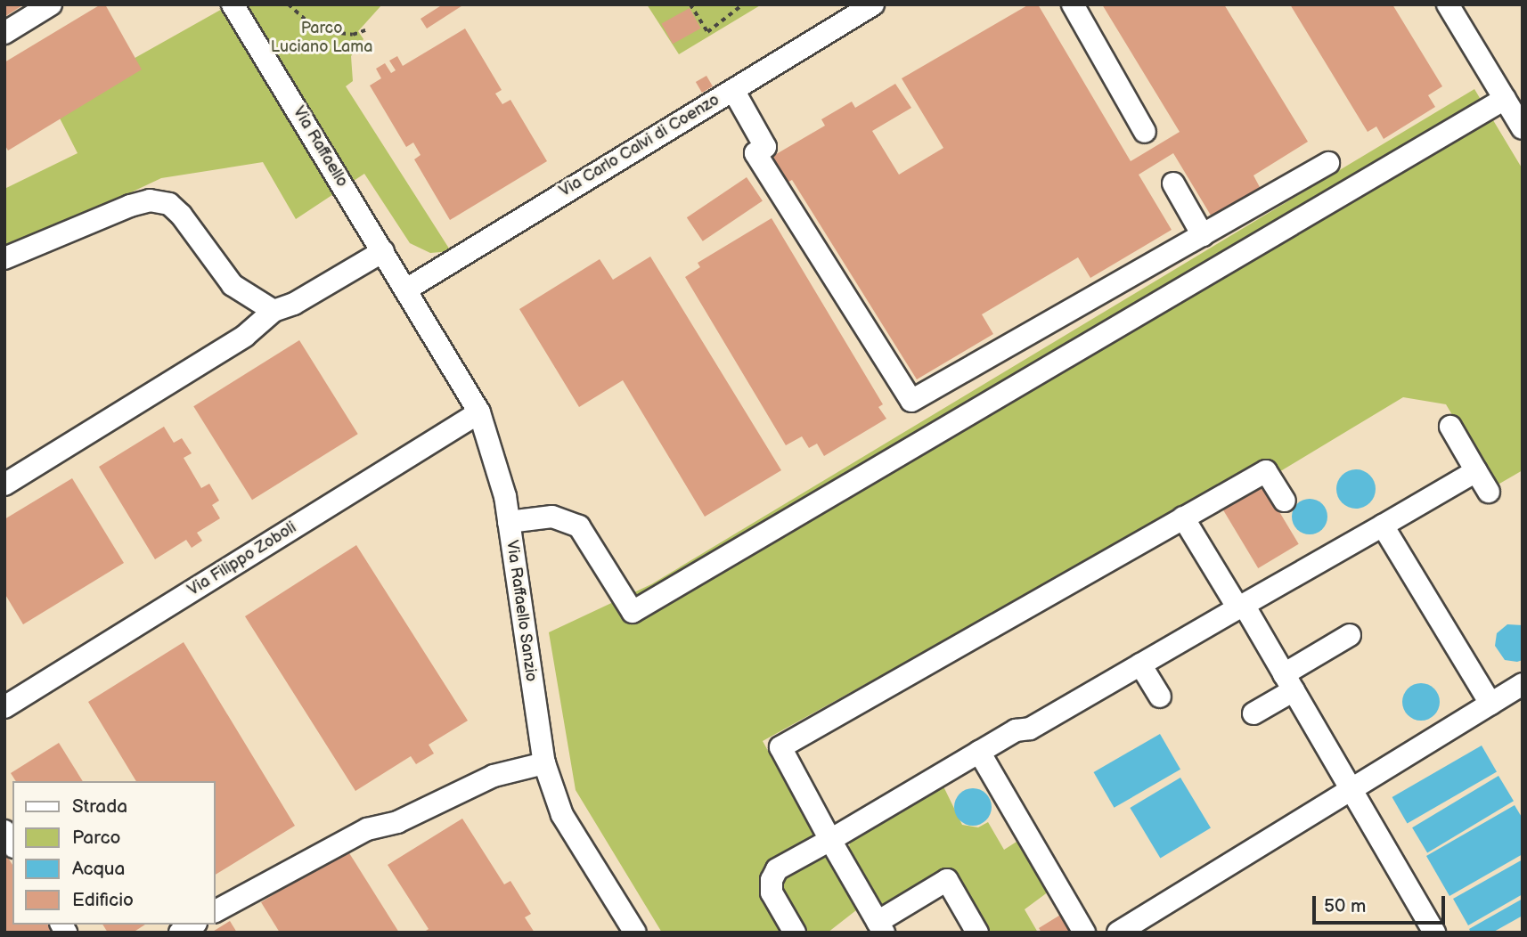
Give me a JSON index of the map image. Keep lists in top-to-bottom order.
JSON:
{
  "streets": {
    "street": [
      "Via Carlo Calvi di Coenzo",
      "Via Raffaello",
      "Via Filippo Zoboli",
      "Via Raffaello Sanzio"
    ]
  },
  "crossings": [
    ["Via Carlo Calvi di Coenzo", "Via Raffaello"],
    ["Via Carlo Calvi di Coenzo", "Via Raffaello Sanzio"],
    ["Via Raffaello", "Via Raffaello Sanzio"],
    ["Via Filippo Zoboli", "Via Raffaello Sanzio"]
  ],
  "parks": ["Parco Luciano Lama"],
  "legend": [
    "Strada",
    "Parco",
    "Acqua",
    "Edificio"
  ],
  "scale_bar": "50 m"
}
